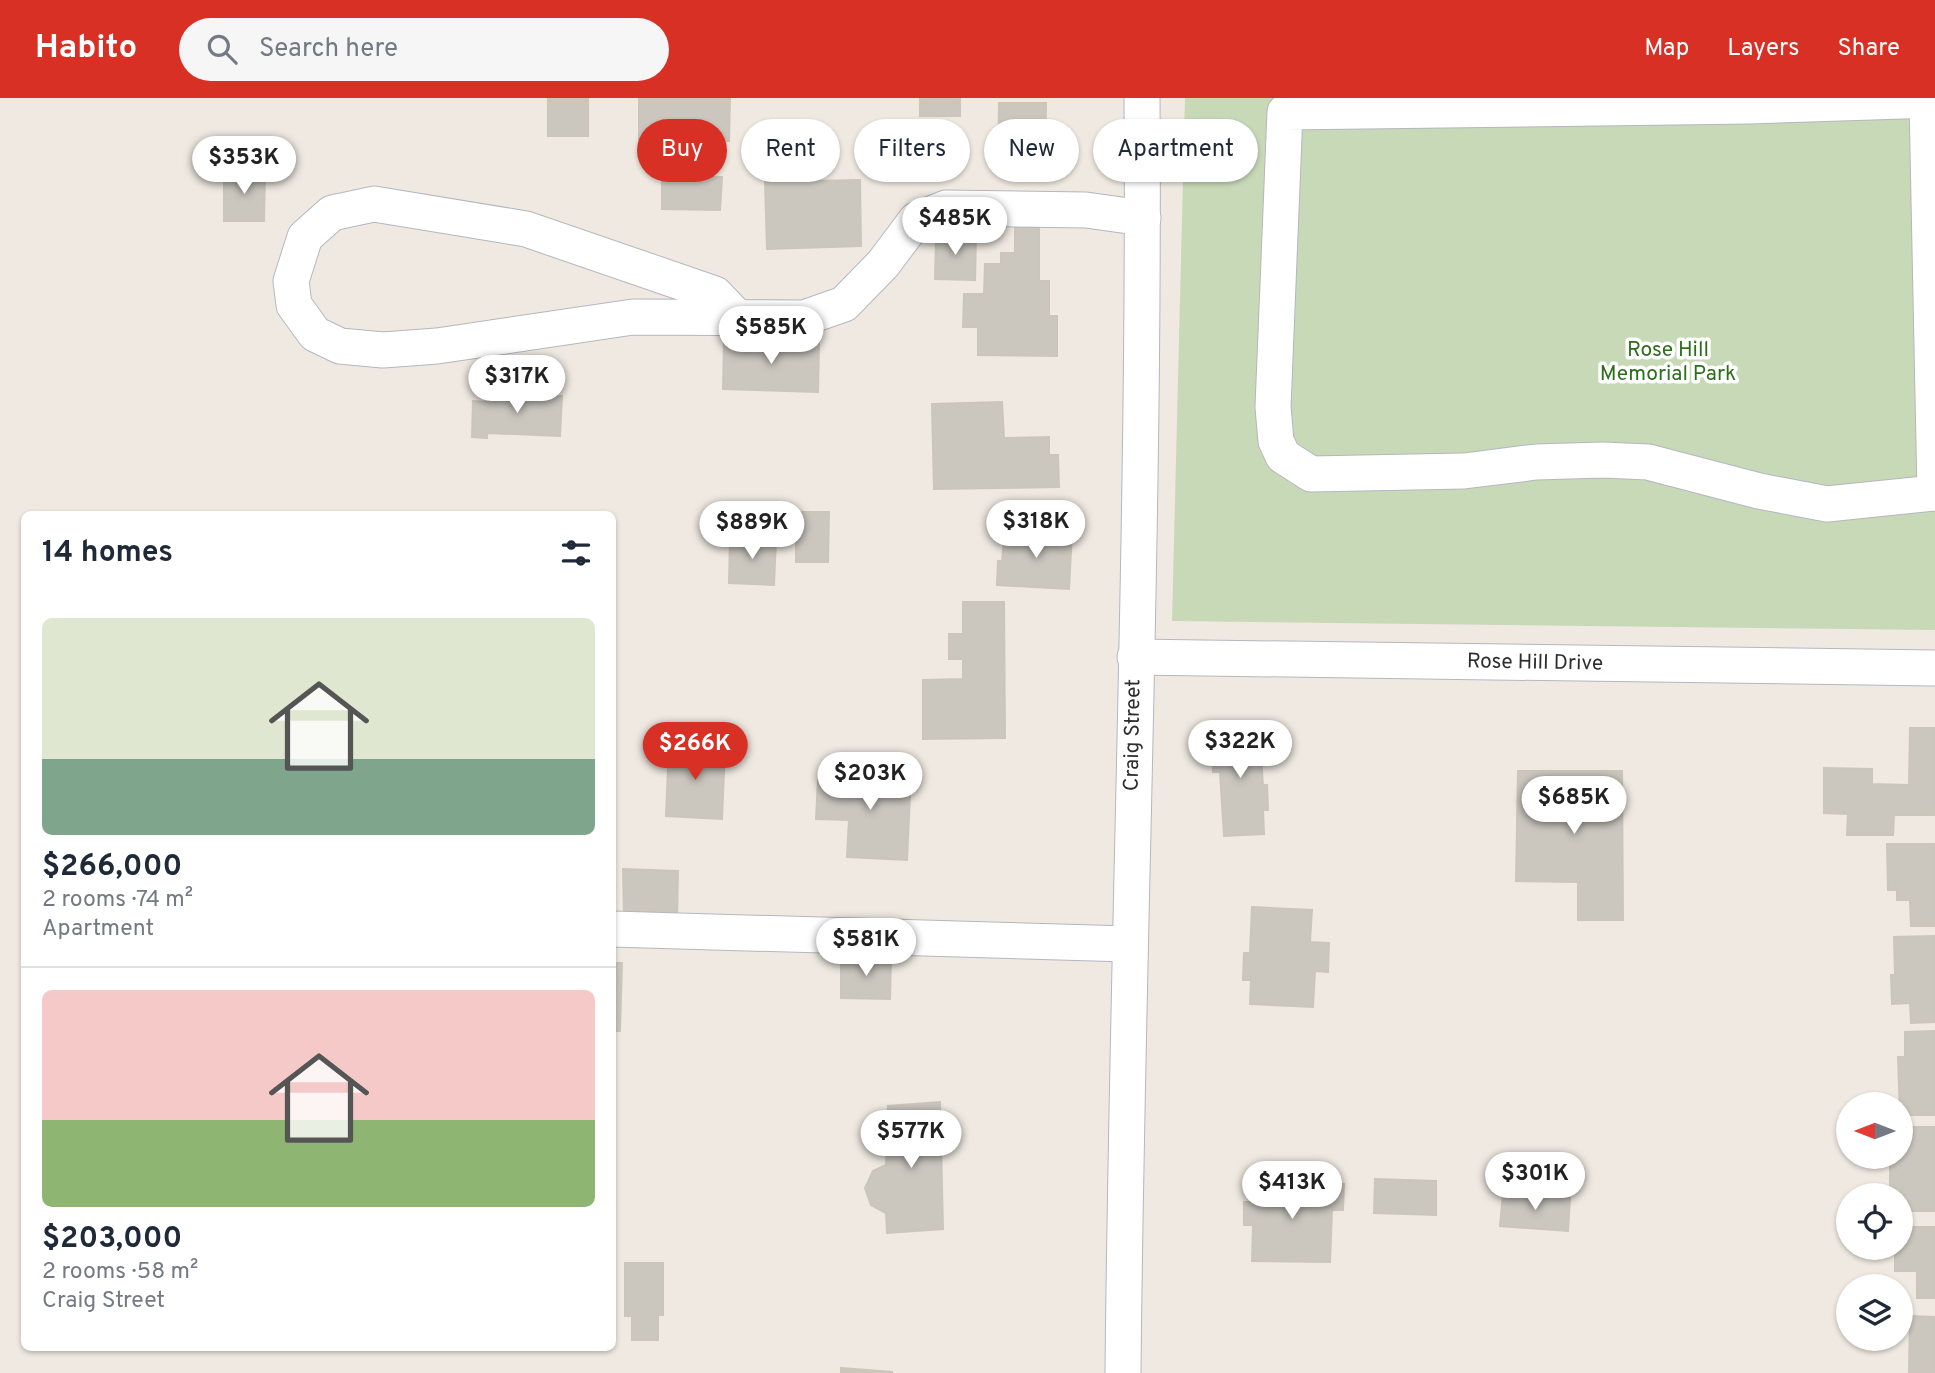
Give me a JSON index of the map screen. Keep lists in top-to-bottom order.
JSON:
{
  "streets": {
    "street": ["Rose Hill Drive", "Craig Street"]
  },
  "crossings": [
    ["Rose Hill Drive", "Craig Street"]
  ],
  "parks": ["Rose Hill Memorial Park"],
  "north": "left",
  "page": {
    "header": "Habito",
    "search": "Search here",
    "nav": ["Map", "Layers", "Share"],
    "chip": [
      "Buy",
      "Rent",
      "Filters",
      "New",
      "Apartment"
    ],
    "price": [
      "$353K",
      "$485K",
      "$585K",
      "$317K",
      "$318K",
      "$889K",
      "$322K",
      "$266K",
      "$203K",
      "$685K",
      "$581K",
      "$577K",
      "$301K",
      "$413K"
    ],
    "heading": "14 homes",
    "list": [
      {
        "name": "$266,000",
        "note": "2 rooms · 74 m² · Apartment"
      },
      {
        "name": "$203,000",
        "note": "2 rooms · 58 m² · Craig Street"
      }
    ]
  }
}
